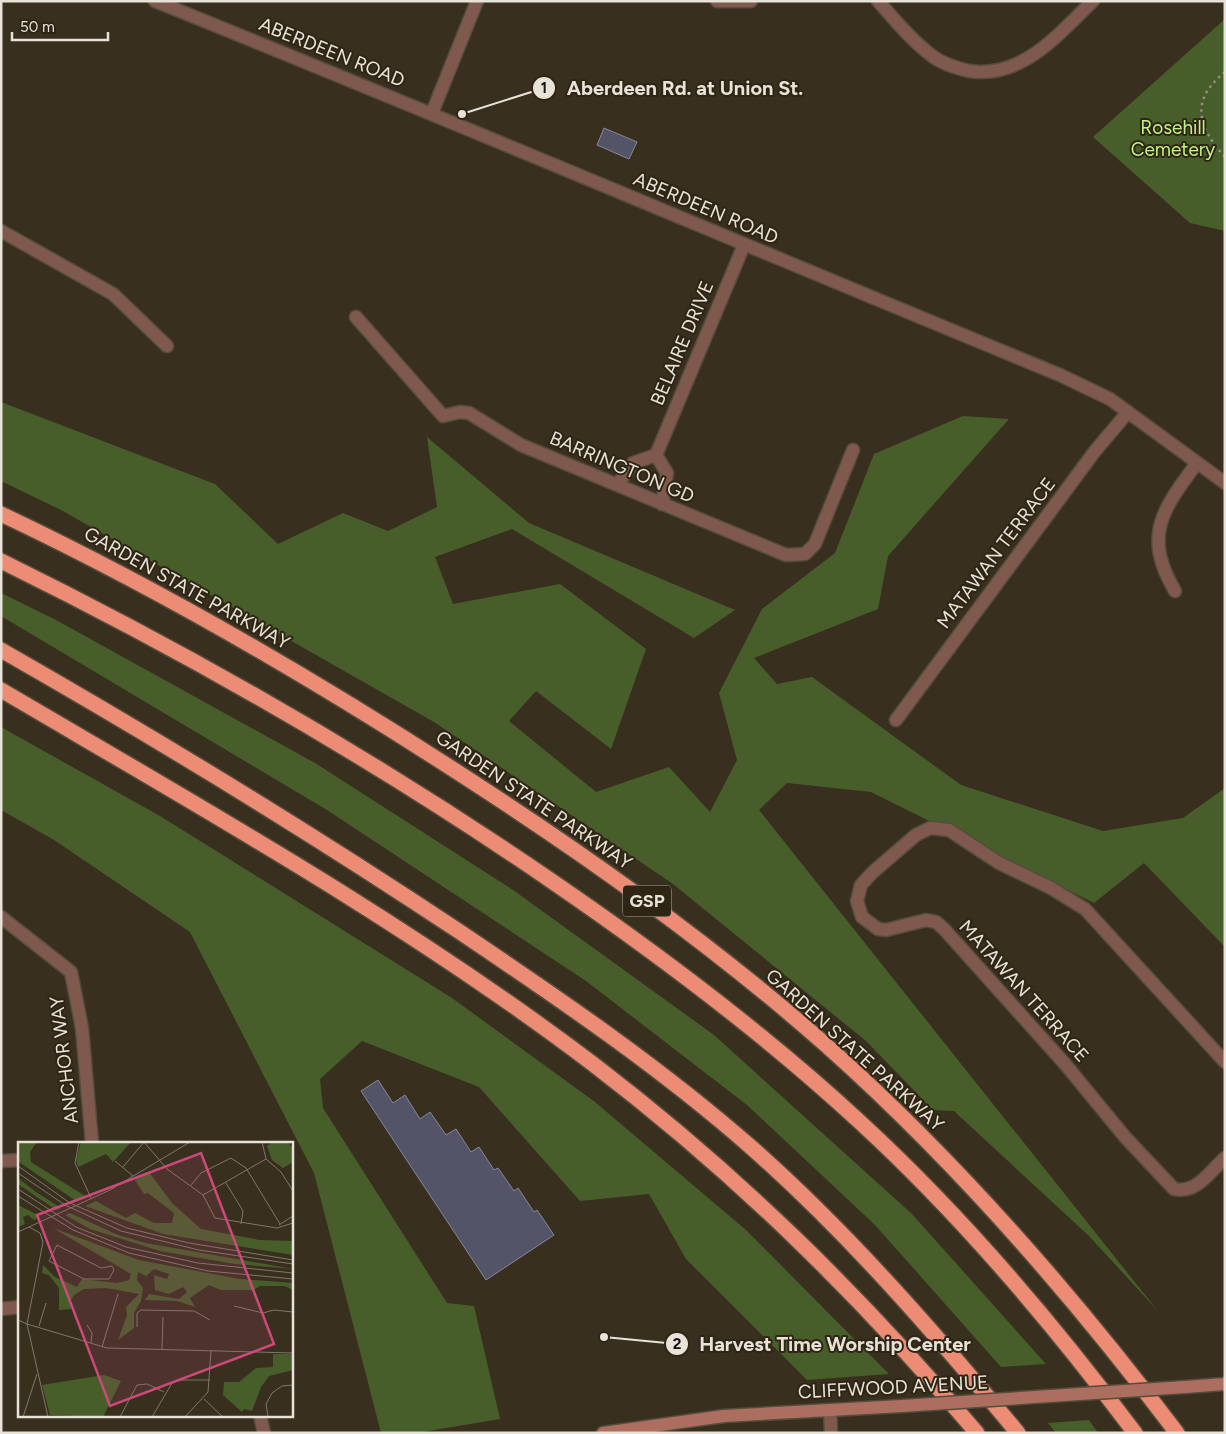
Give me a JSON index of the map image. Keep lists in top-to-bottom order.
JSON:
{
  "streets": {
    "highway": ["GARDEN STATE PARKWAY", "GSP"],
    "main road": ["CLIFFWOOD AVENUE"],
    "street": [
      "ABERDEEN ROAD",
      "BELAIRE DRIVE",
      "BARRINGTON GD",
      "MATAWAN TERRACE",
      "ANCHOR WAY"
    ]
  },
  "crossings": [
    ["ABERDEEN ROAD", "BELAIRE DRIVE"],
    ["ABERDEEN ROAD", "MATAWAN TERRACE"]
  ],
  "parks": ["Rosehill Cemetery"],
  "places": ["Aberdeen Rd. at Union St.", "Harvest Time Worship Center"],
  "scale_bar": "50 m"
}
